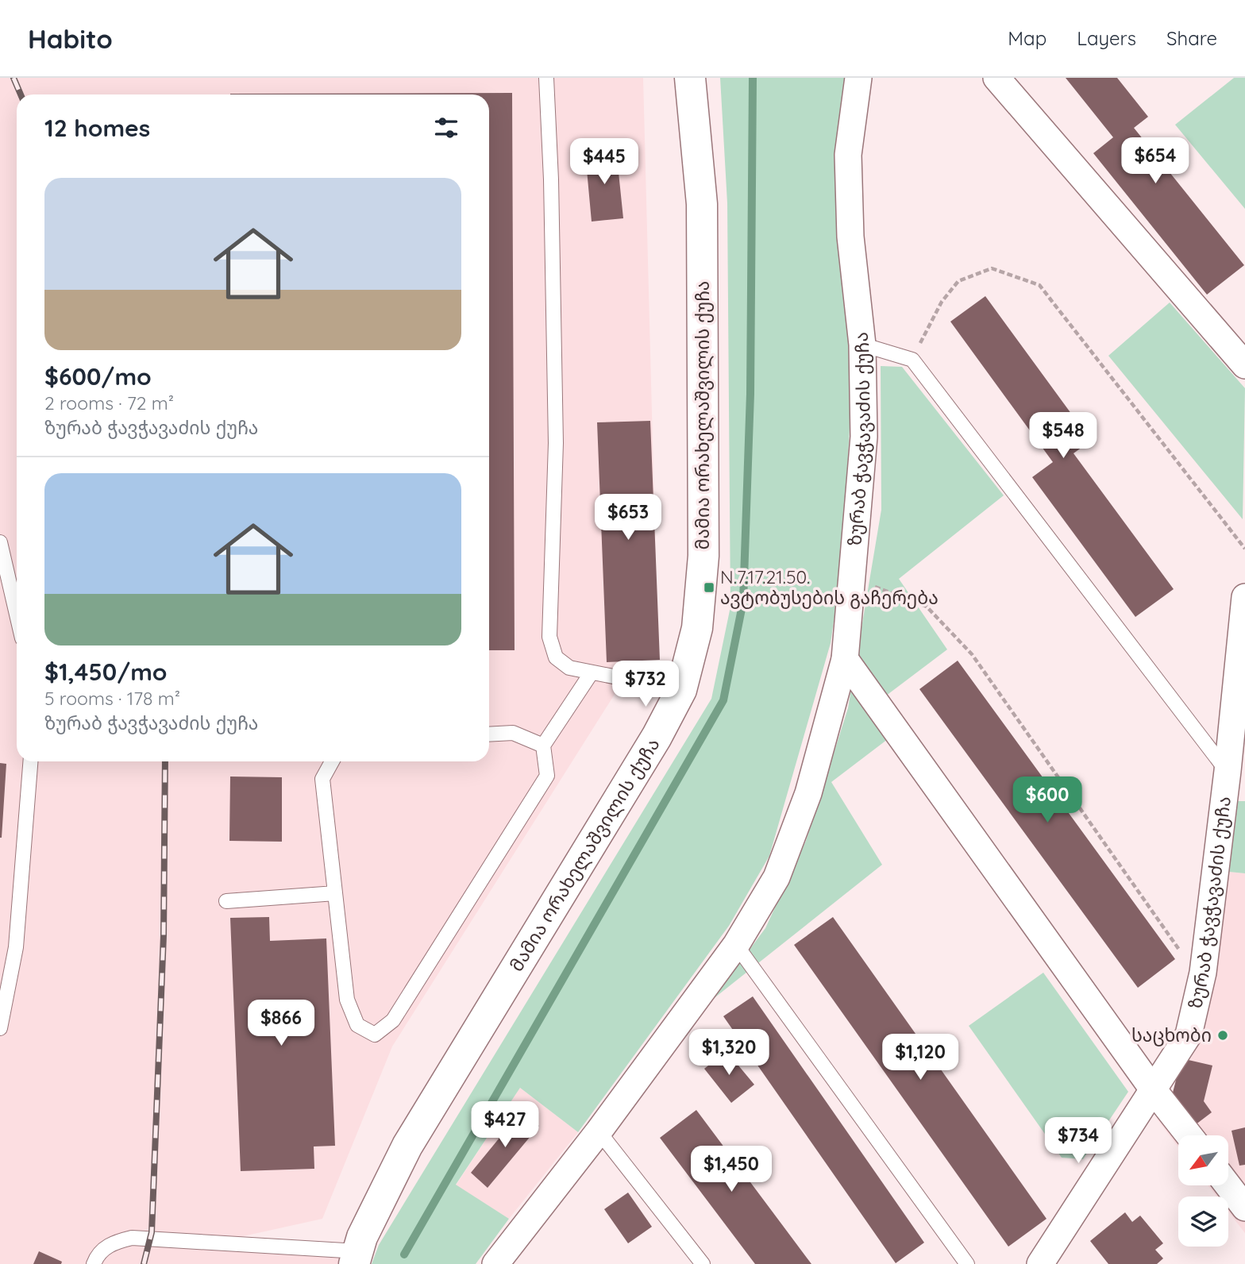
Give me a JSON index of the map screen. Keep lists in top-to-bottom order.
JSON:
{
  "streets": {
    "street": ["მამია ორახელაშვილის ქუჩა", "ზურაბ ჭავჭავაძის ქუჩა"]
  },
  "places": {
    "transit": ["N.7.17.21.50. ავტობუსების გაჩერება"],
    "other": ["საცხობი"]
  },
  "north": "bottom left",
  "page": {
    "header": "Habito",
    "nav": ["Map", "Layers", "Share"],
    "heading": "12 homes",
    "price": [
      "$654",
      "$445",
      "$548",
      "$653",
      "$732",
      "$600",
      "$866",
      "$1,320",
      "$1,120",
      "$427",
      "$734",
      "$1,450"
    ],
    "list": [
      {
        "name": "$600/mo",
        "note": "2 rooms · 72 m² · ზურაბ ჭავჭავაძის ქუჩა"
      },
      {
        "name": "$1,450/mo",
        "note": "5 rooms · 178 m² · ზურაბ ჭავჭავაძის ქუჩა"
      }
    ]
  }
}
